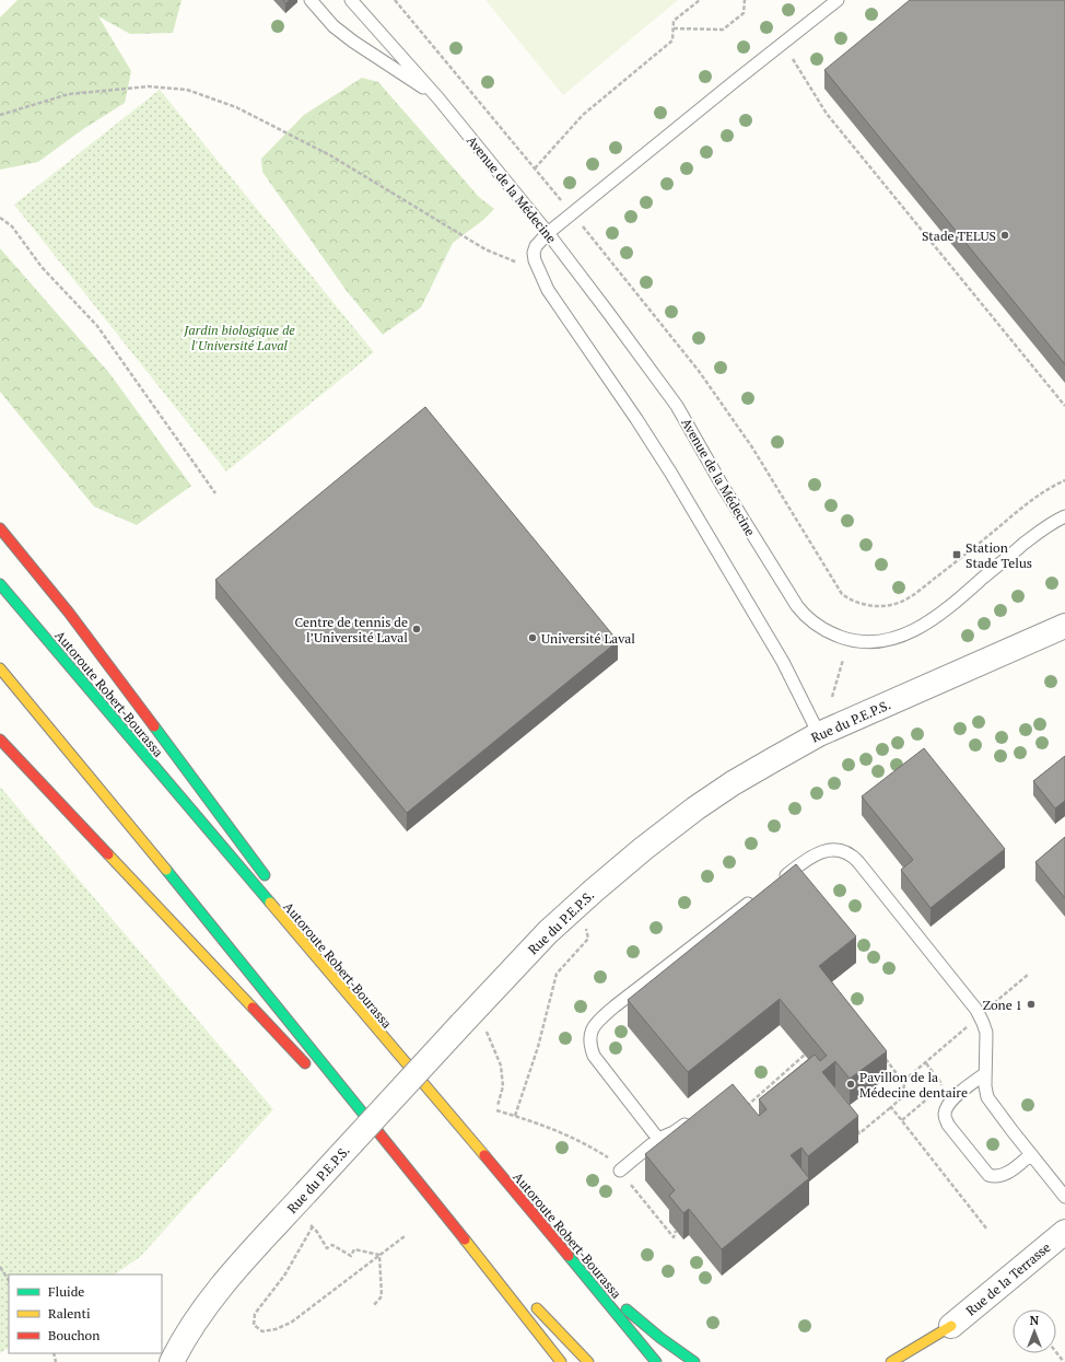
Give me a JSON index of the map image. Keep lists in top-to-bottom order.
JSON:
{
  "streets": {
    "highway": ["Autoroute Robert-Bourassa"],
    "street": ["Rue du P.E.P.S.", "Rue de la Terrasse"],
    "lane": ["Avenue de la Médecine"]
  },
  "parks": ["Jardin biologique de l'Université Laval"],
  "places": {
    "other": [
      "Stade TELUS",
      "Centre de tennis de l’Université Laval",
      "Université Laval",
      "Zone 1",
      "Pavillon de la Médecine dentaire"
    ],
    "transit": ["Station Stade Telus"]
  },
  "legend": ["Fluide", "Ralenti", "Bouchon"],
  "north": "top"
}
